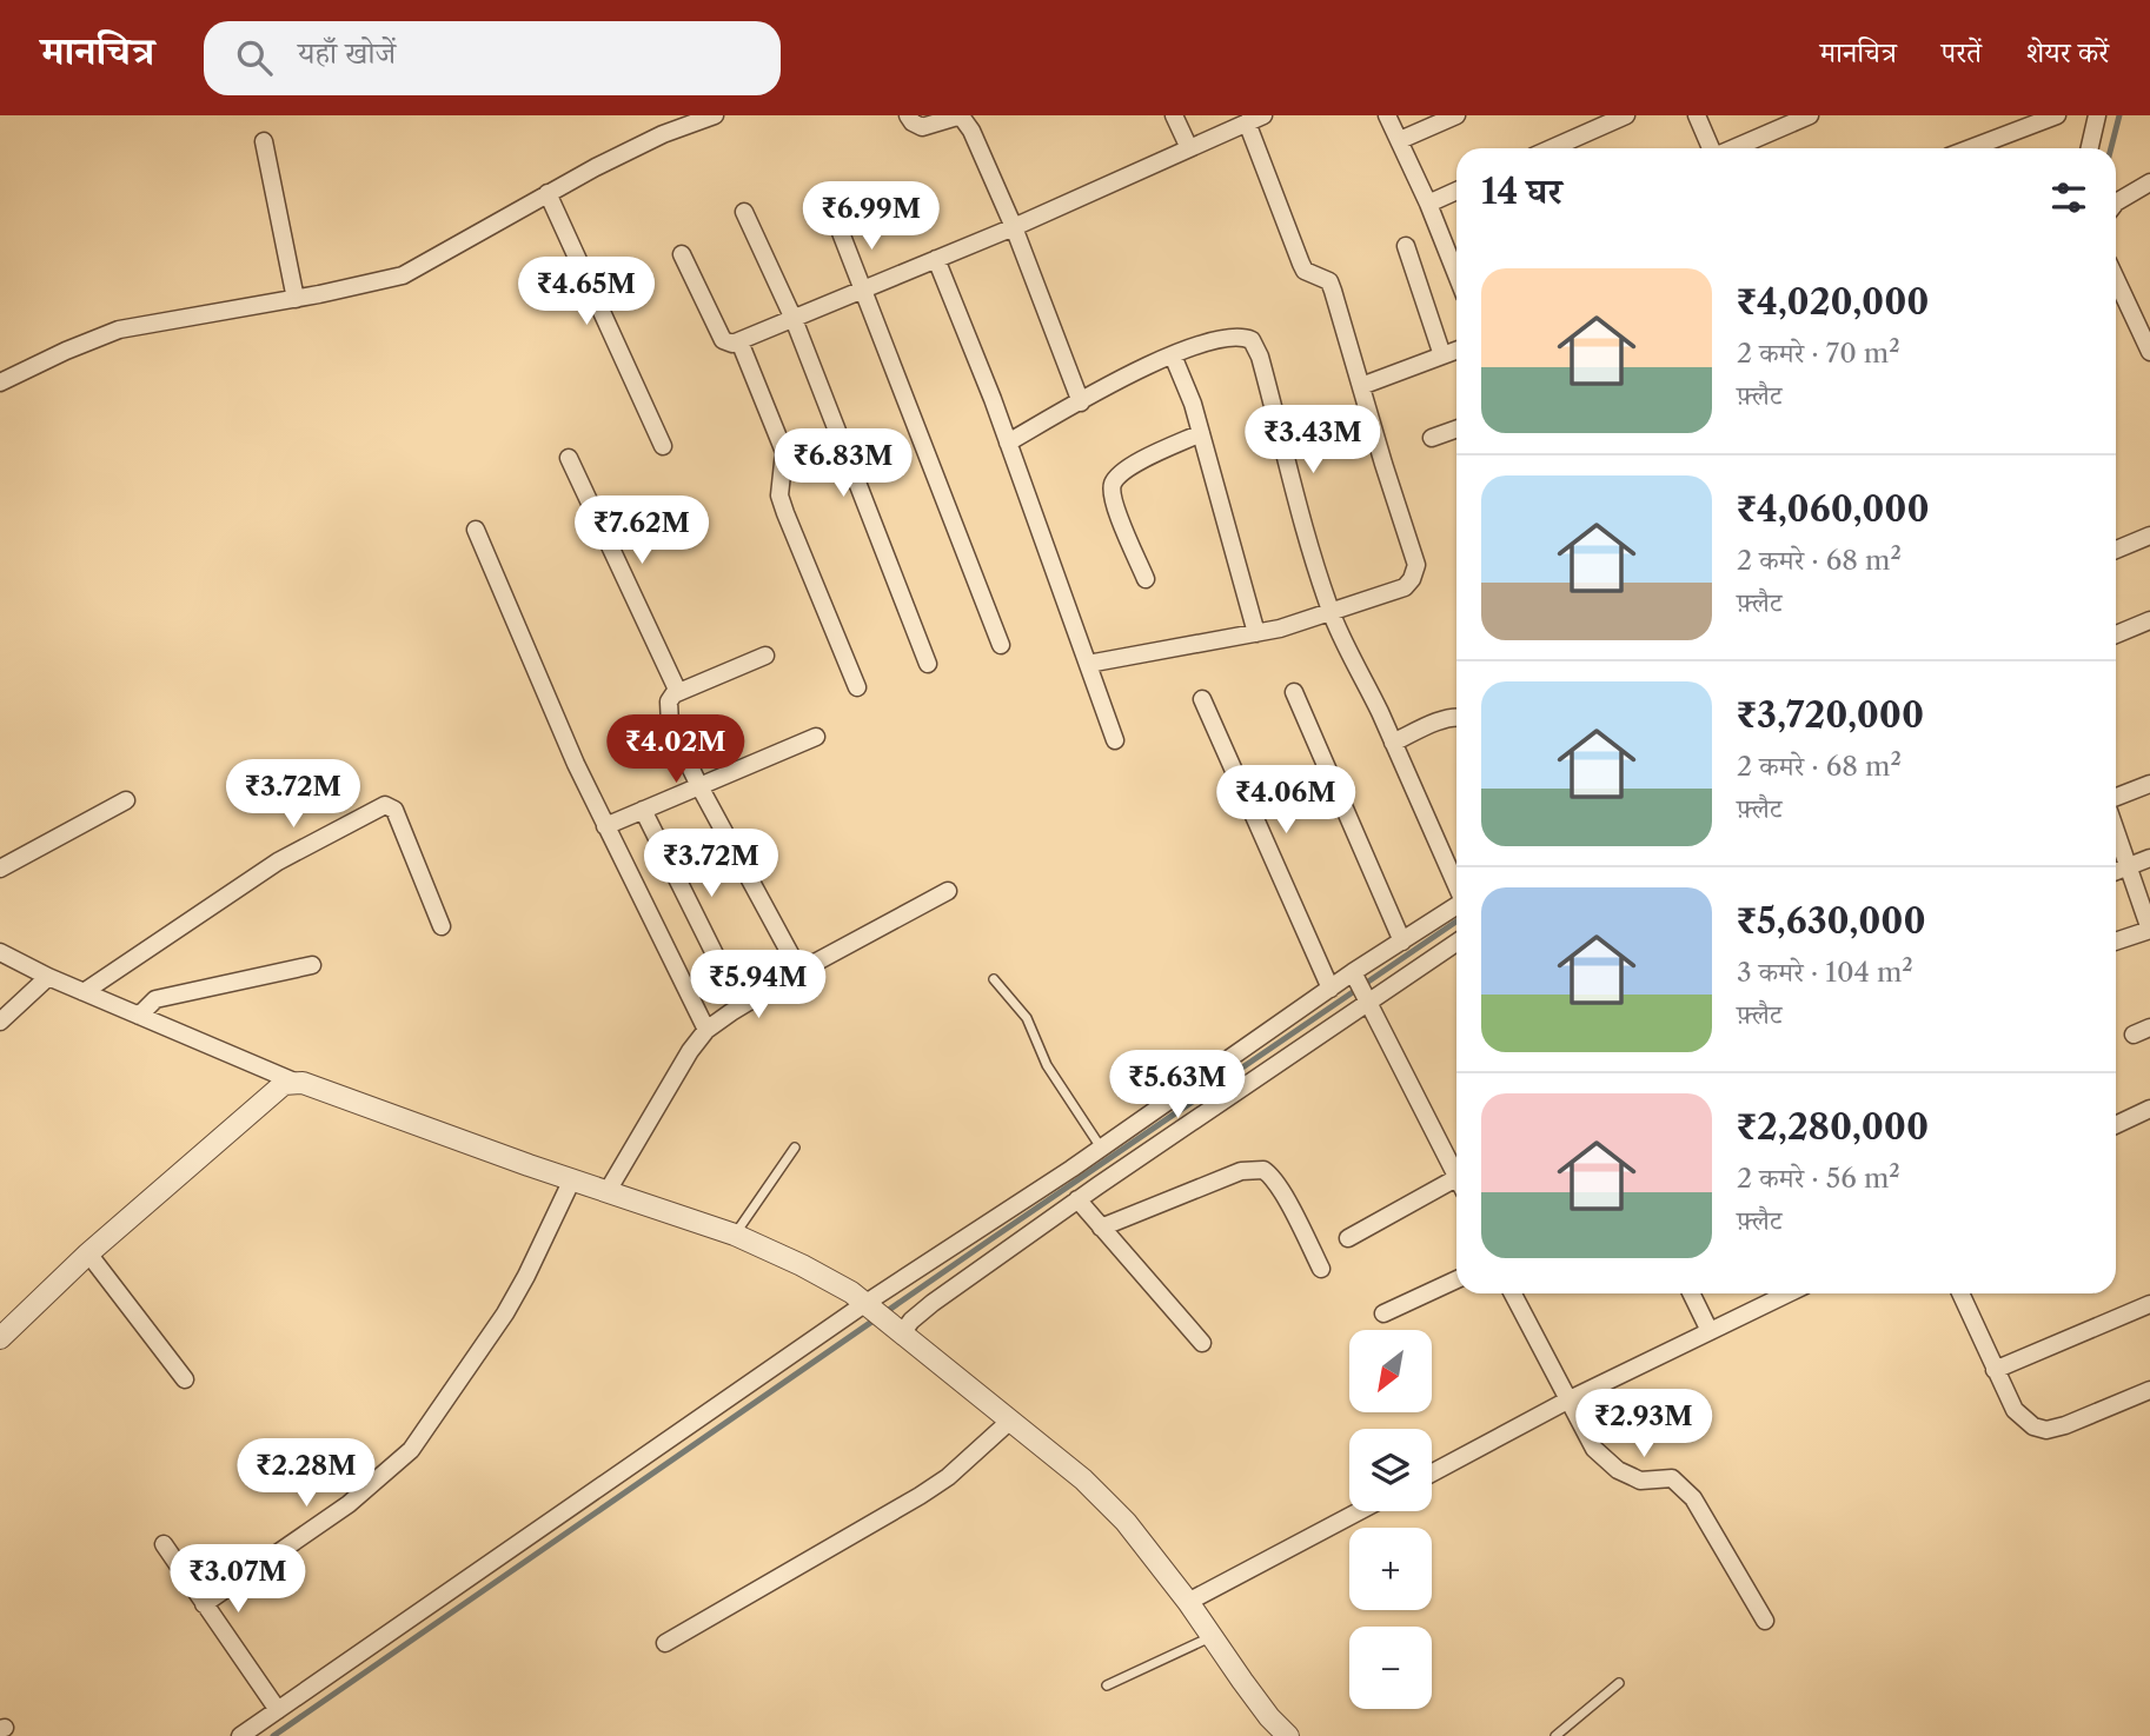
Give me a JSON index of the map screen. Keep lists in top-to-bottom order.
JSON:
{
  "north": "bottom left",
  "page": {
    "header": "मानचित्र",
    "search": "यहाँ खोजें",
    "nav": ["मानचित्र", "परतें", "शेयर करें"],
    "heading": "14 घर",
    "price": [
      "₹6.99M",
      "₹4.65M",
      "₹3.43M",
      "₹6.83M",
      "₹7.62M",
      "₹4.02M",
      "₹3.72M",
      "₹4.06M",
      "₹3.72M",
      "₹5.94M",
      "₹5.63M",
      "₹2.93M",
      "₹2.28M",
      "₹3.07M"
    ],
    "list": [
      {
        "name": "₹4,020,000",
        "note": "2 कमरे · 70 m² · फ़्लैट"
      },
      {
        "name": "₹4,060,000",
        "note": "2 कमरे · 68 m² · फ़्लैट"
      },
      {
        "name": "₹3,720,000",
        "note": "2 कमरे · 68 m² · फ़्लैट"
      },
      {
        "name": "₹5,630,000",
        "note": "3 कमरे · 104 m² · फ़्लैट"
      },
      {
        "name": "₹2,280,000",
        "note": "2 कमरे · 56 m² · फ़्लैट"
      }
    ],
    "map_buttons": ["+", "−"]
  }
}
